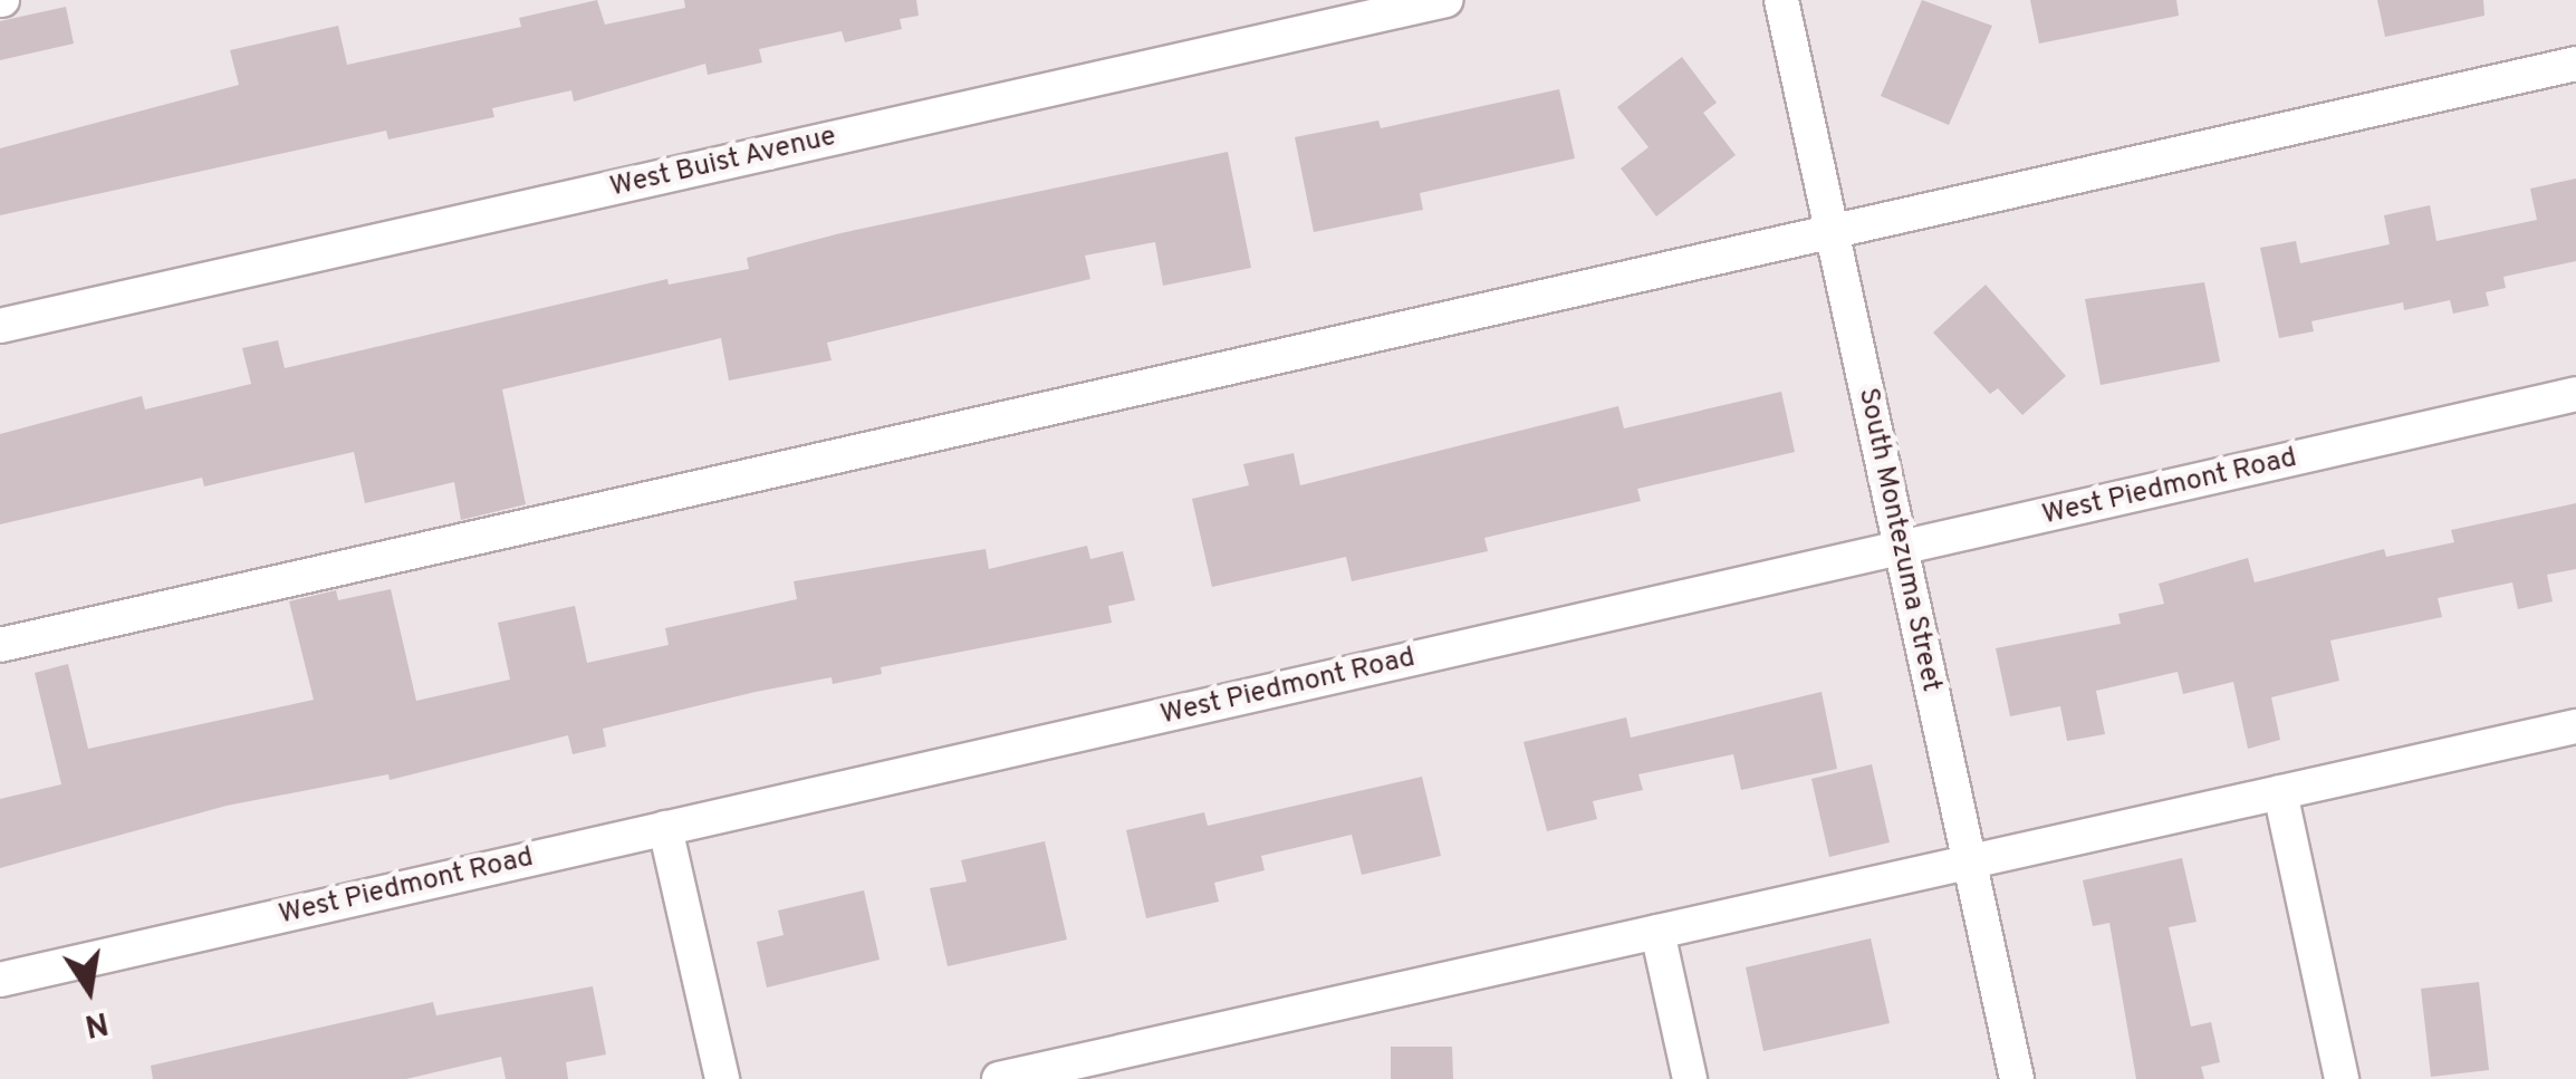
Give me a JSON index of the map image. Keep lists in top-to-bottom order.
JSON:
{
  "streets": {
    "street": ["West Buist Avenue", "West Piedmont Road", "South Montezuma Street"]
  },
  "crossings": [
    ["West Piedmont Road", "South Montezuma Street"]
  ],
  "north": "bottom"
}
